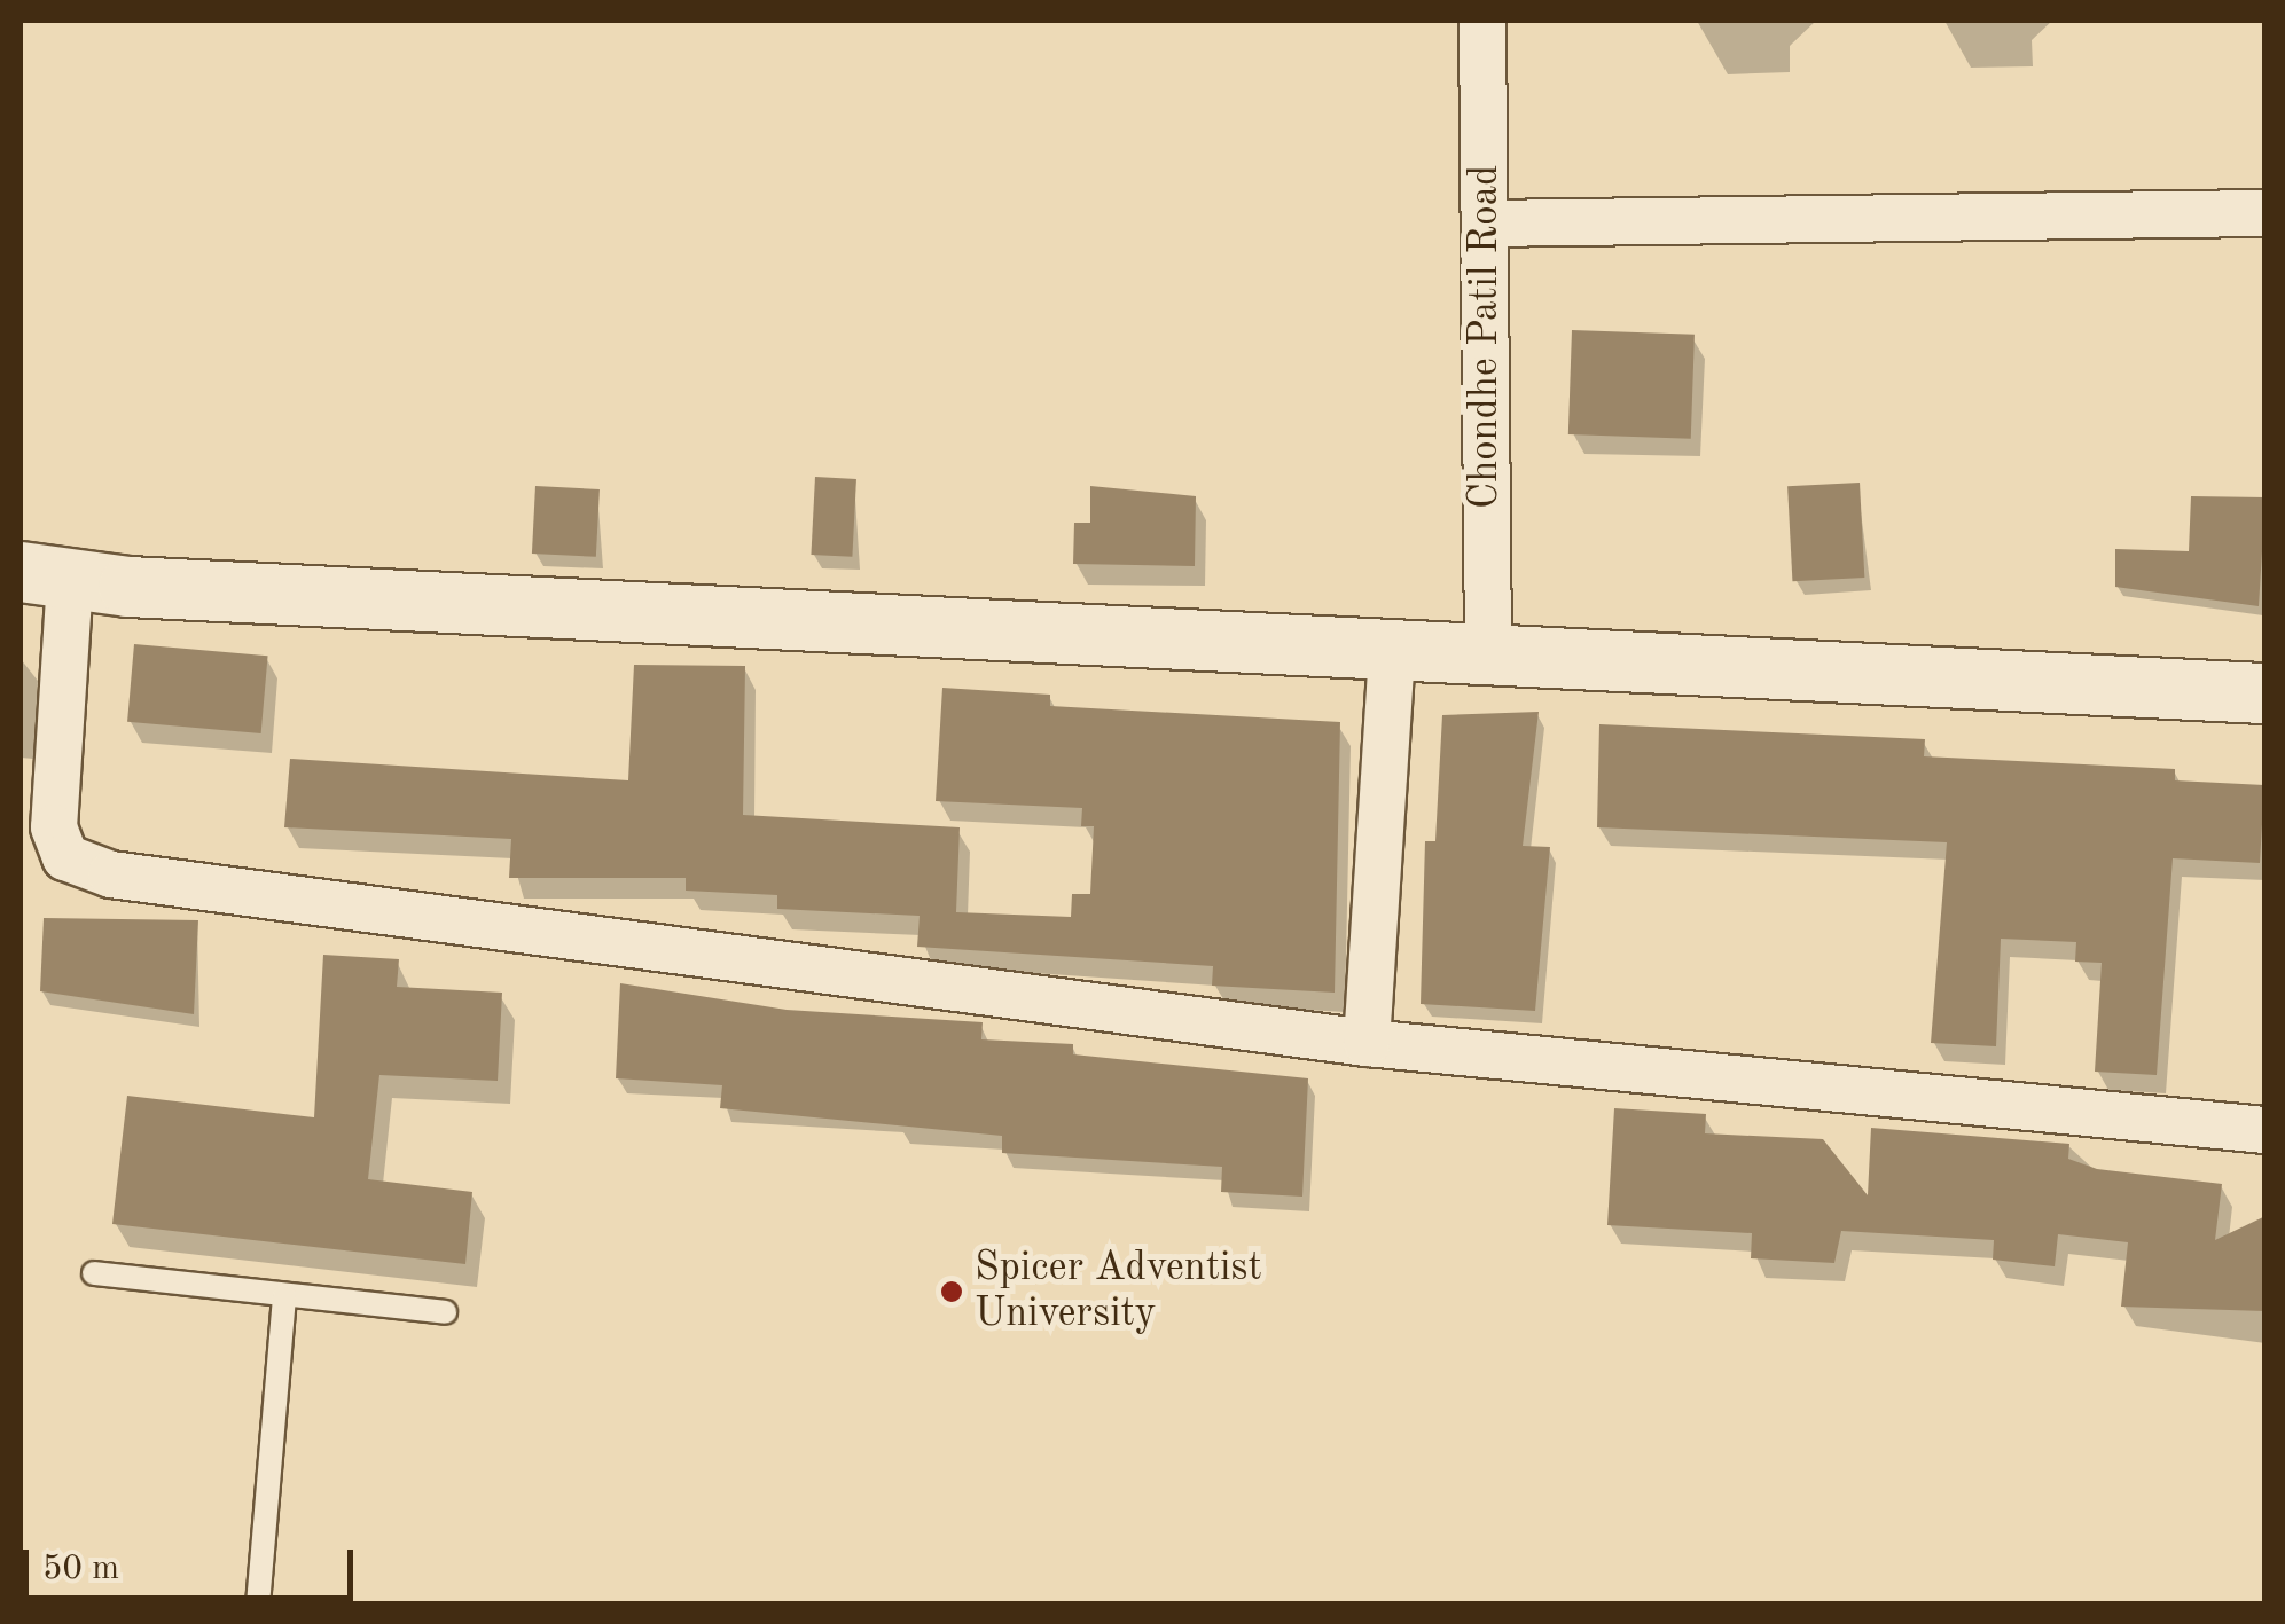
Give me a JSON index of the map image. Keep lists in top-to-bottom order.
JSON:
{
  "streets": {
    "street": ["Chondhe Patil Road"]
  },
  "places": ["Spicer Adventist University"],
  "scale_bar": "50 m"
}
